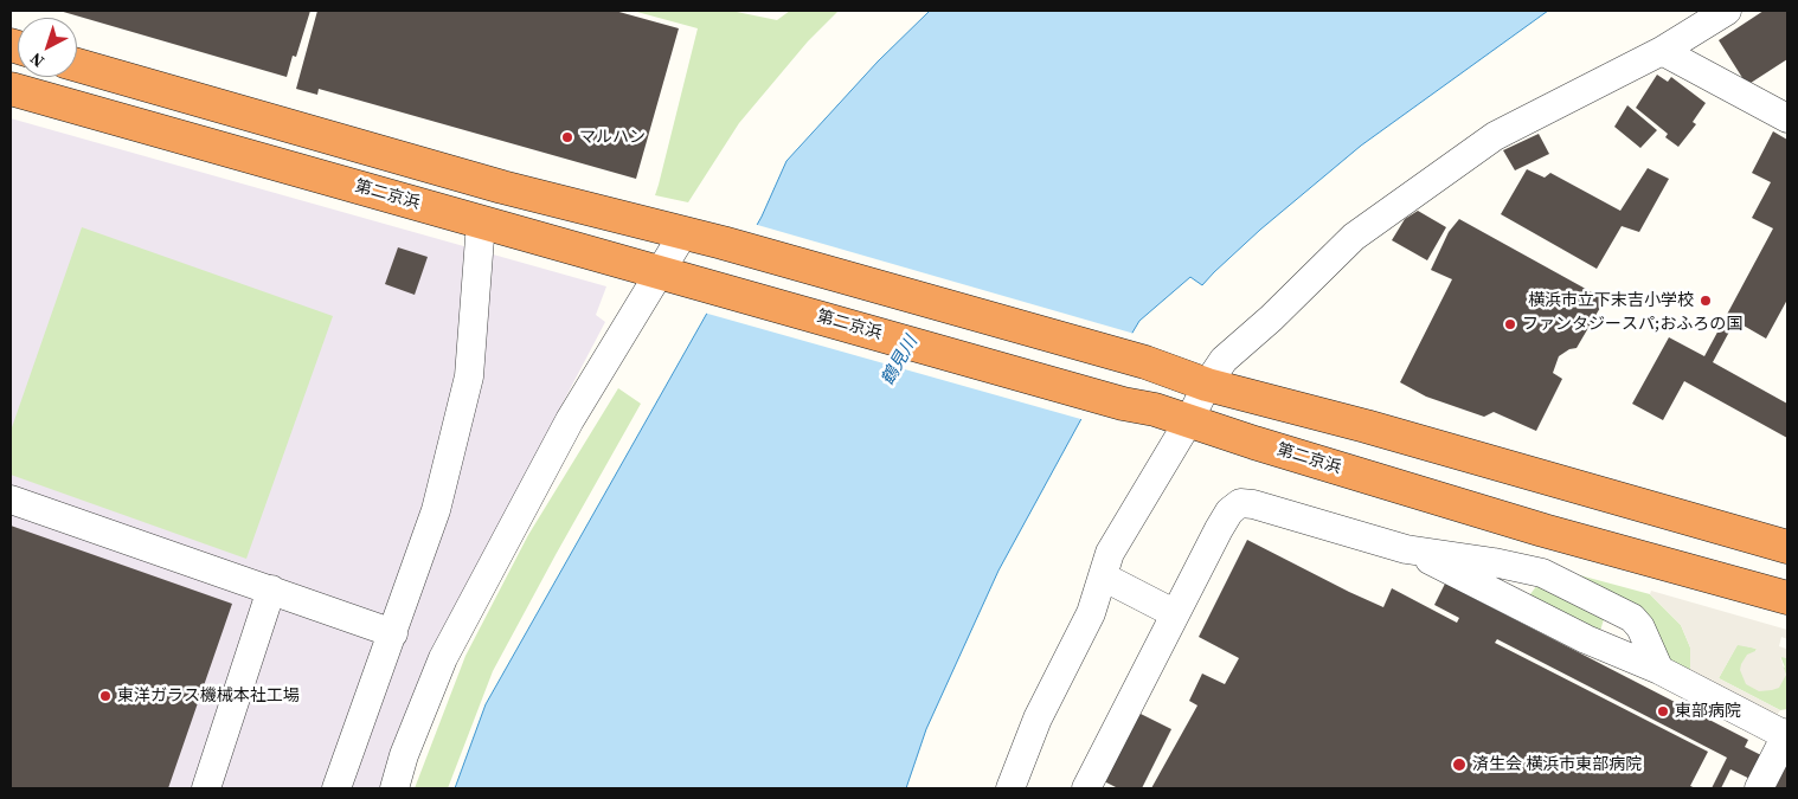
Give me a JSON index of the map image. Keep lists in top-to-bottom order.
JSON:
{
  "streets": {
    "highway": ["第二京浜"]
  },
  "water": ["鶴見川"],
  "places": [
    "マルハン",
    "横浜市立下末吉小学校",
    "ファンタジースパ;おふろの国",
    "東洋ガラス機械本社工場",
    "東部病院",
    "済生会 横浜市東部病院"
  ],
  "north": "bottom left"
}
